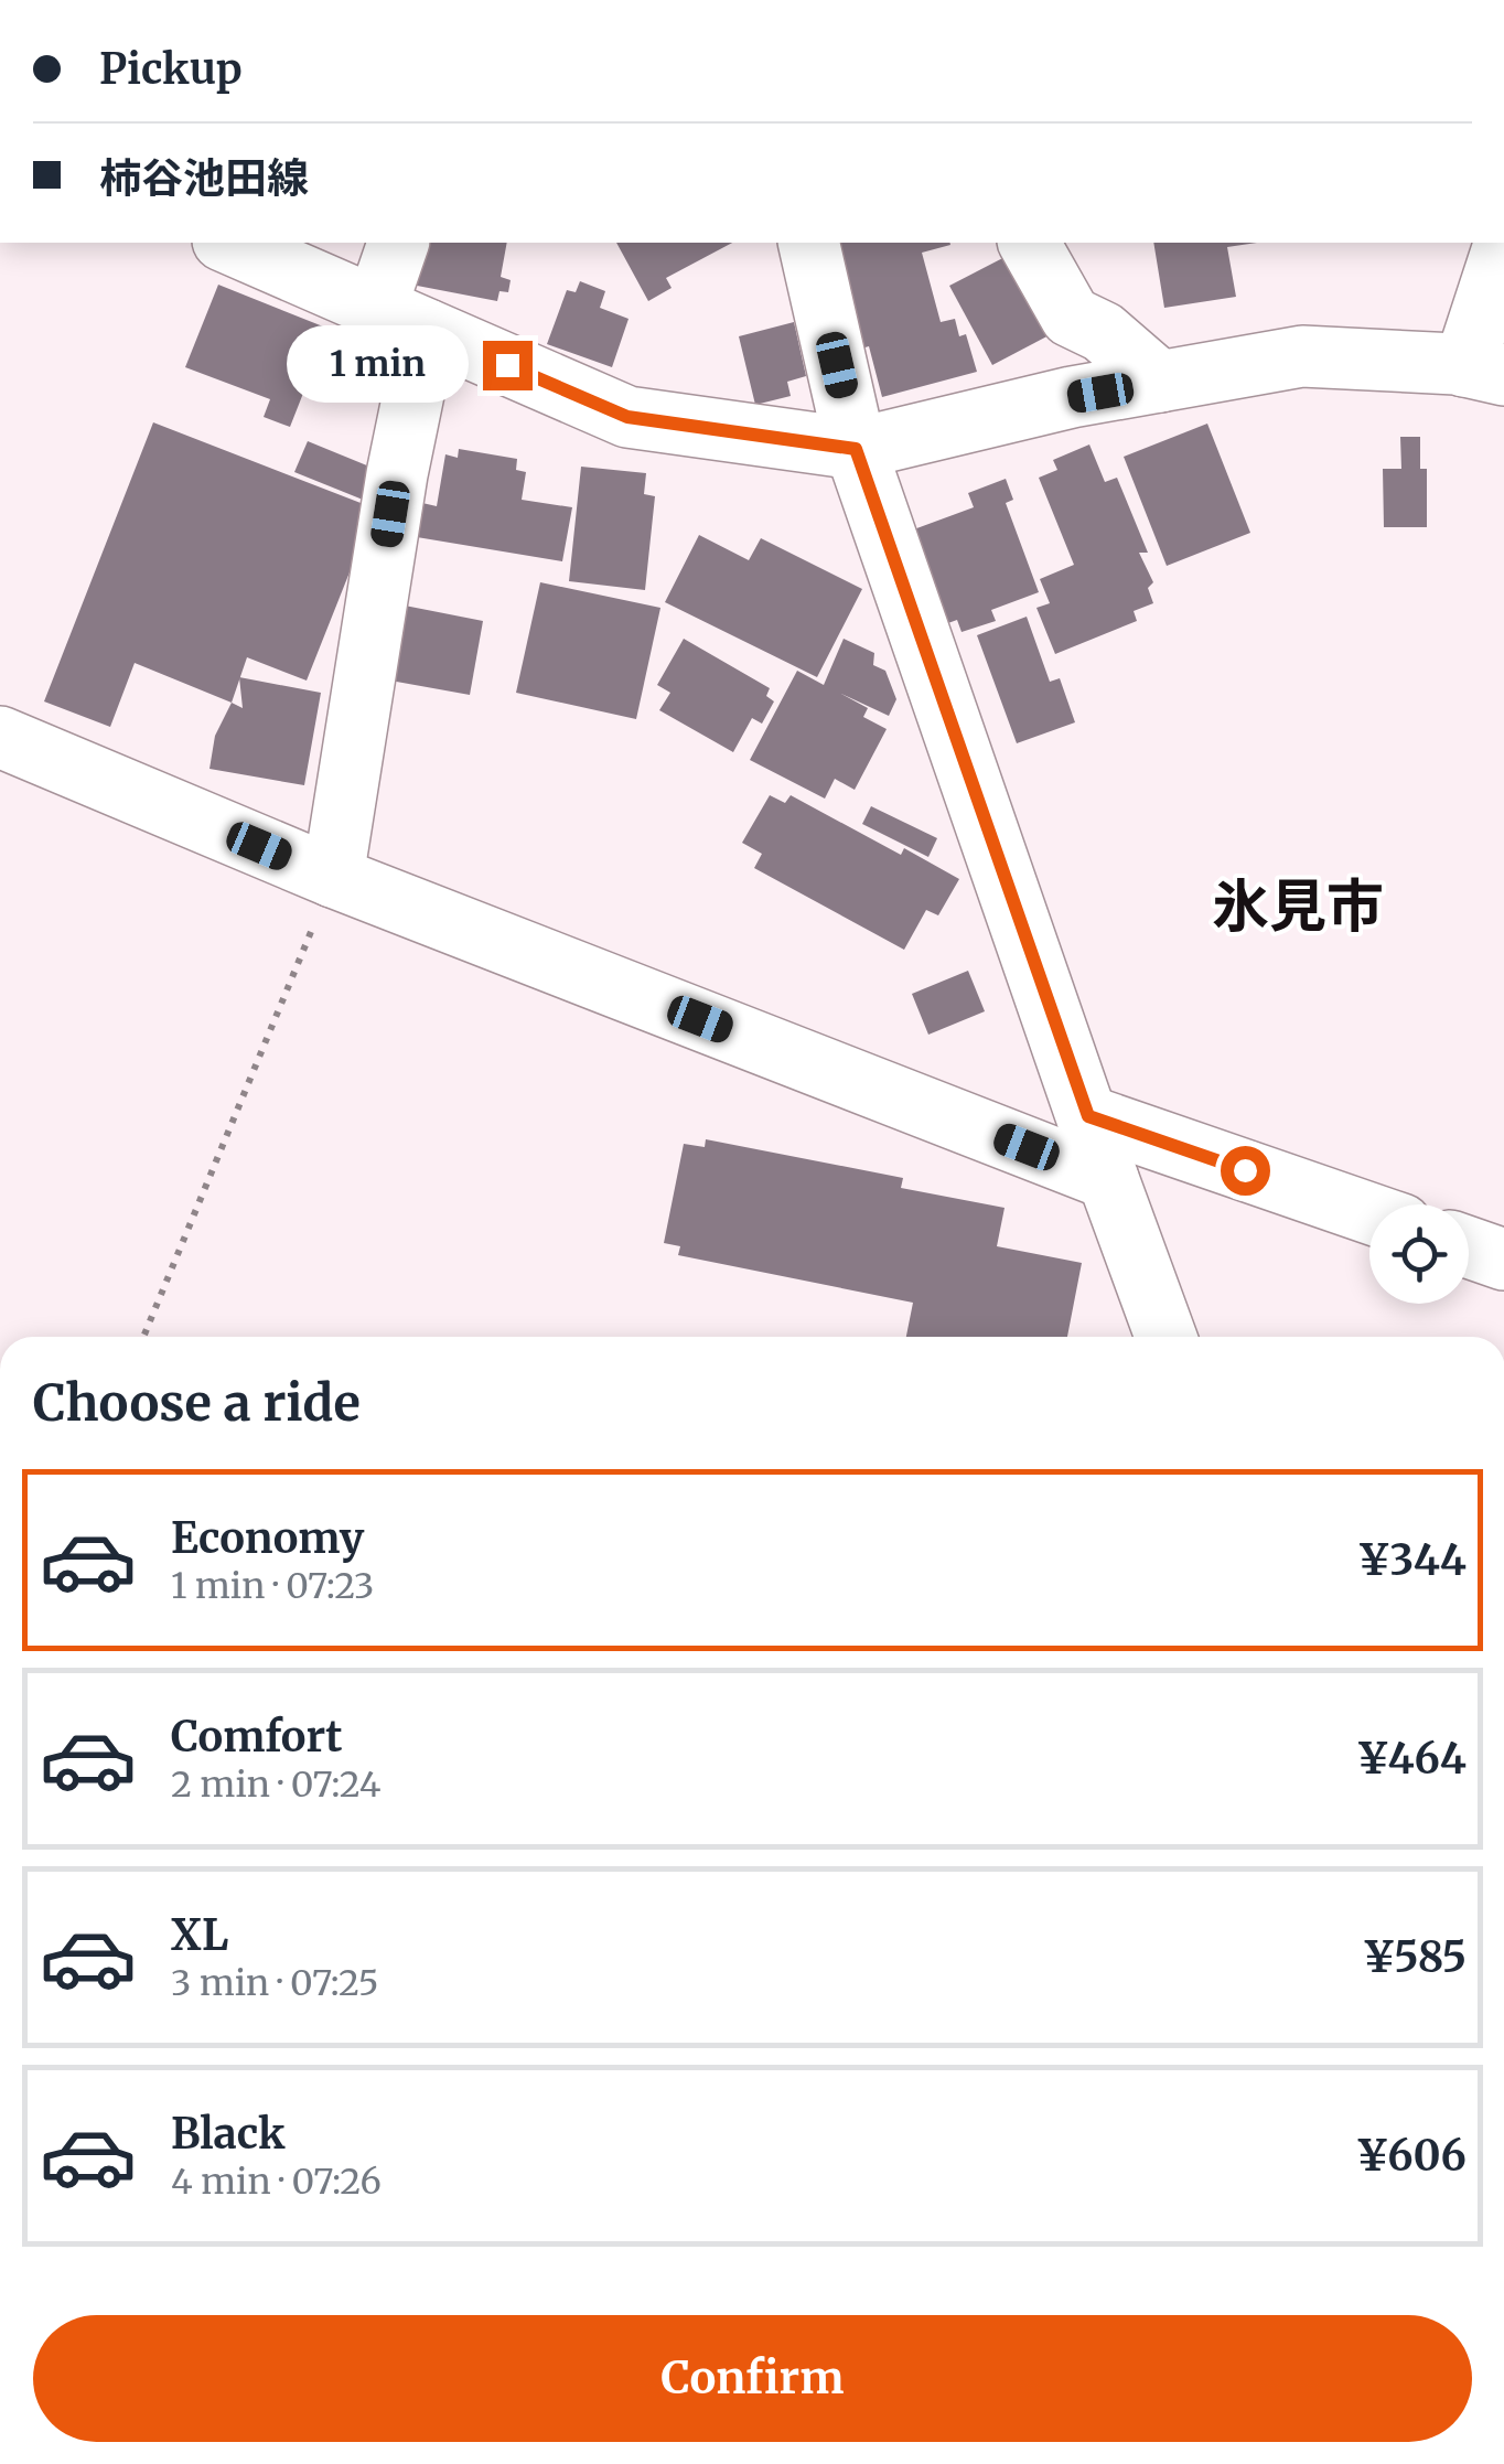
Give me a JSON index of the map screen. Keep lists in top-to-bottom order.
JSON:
{
  "districts": ["氷見市"],
  "page": {
    "banner": ["Pickup", "柿谷池田線"],
    "bubble": "1 min",
    "heading": "Choose a ride",
    "list": [
      {
        "name": "Economy",
        "note": "1 min · 07:23",
        "value": "¥344"
      },
      {
        "name": "Comfort",
        "note": "2 min · 07:24",
        "value": "¥464"
      },
      {
        "name": "XL",
        "note": "3 min · 07:25",
        "value": "¥585"
      },
      {
        "name": "Black",
        "note": "4 min · 07:26",
        "value": "¥606"
      }
    ],
    "buttons": "Confirm"
  }
}
